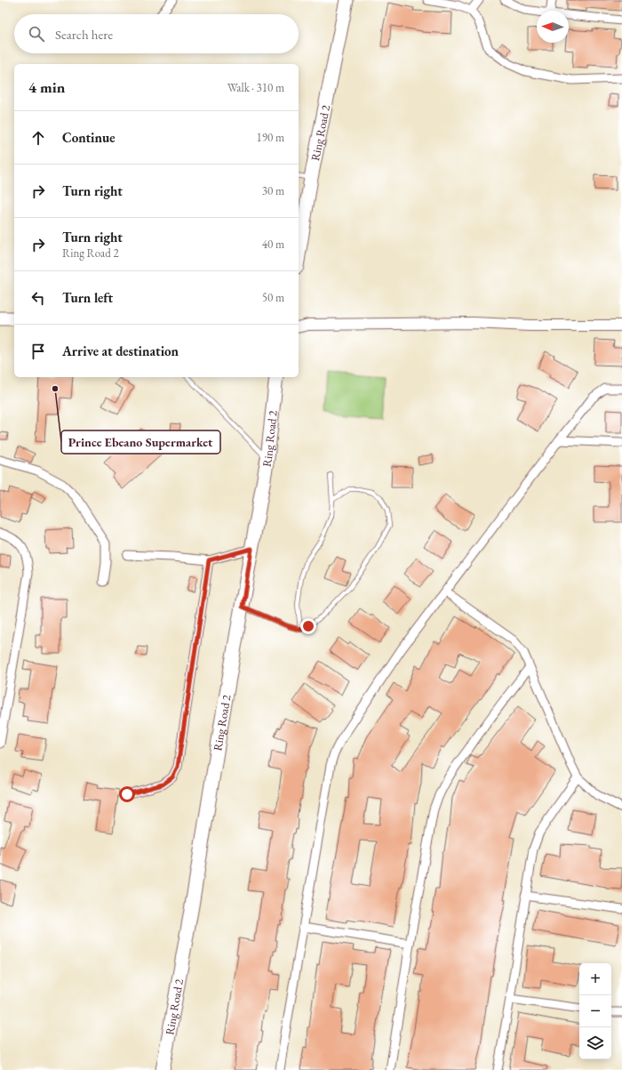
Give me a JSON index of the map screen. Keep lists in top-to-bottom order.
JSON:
{
  "streets": {
    "main road": ["Ring Road 2"]
  },
  "places": ["Prince Ebeano Supermarket"],
  "north": "left",
  "page": {
    "search": "Search here",
    "heading": ["4 min", "Walk · 310 m"],
    "list": [
      ["Continue", "190 m"],
      ["Turn right", "30 m"],
      ["Turn right", "Ring Road 2", "40 m"],
      ["Turn left", "50 m"],
      "Arrive at destination"
    ],
    "map_buttons": ["+", "−"]
  }
}
